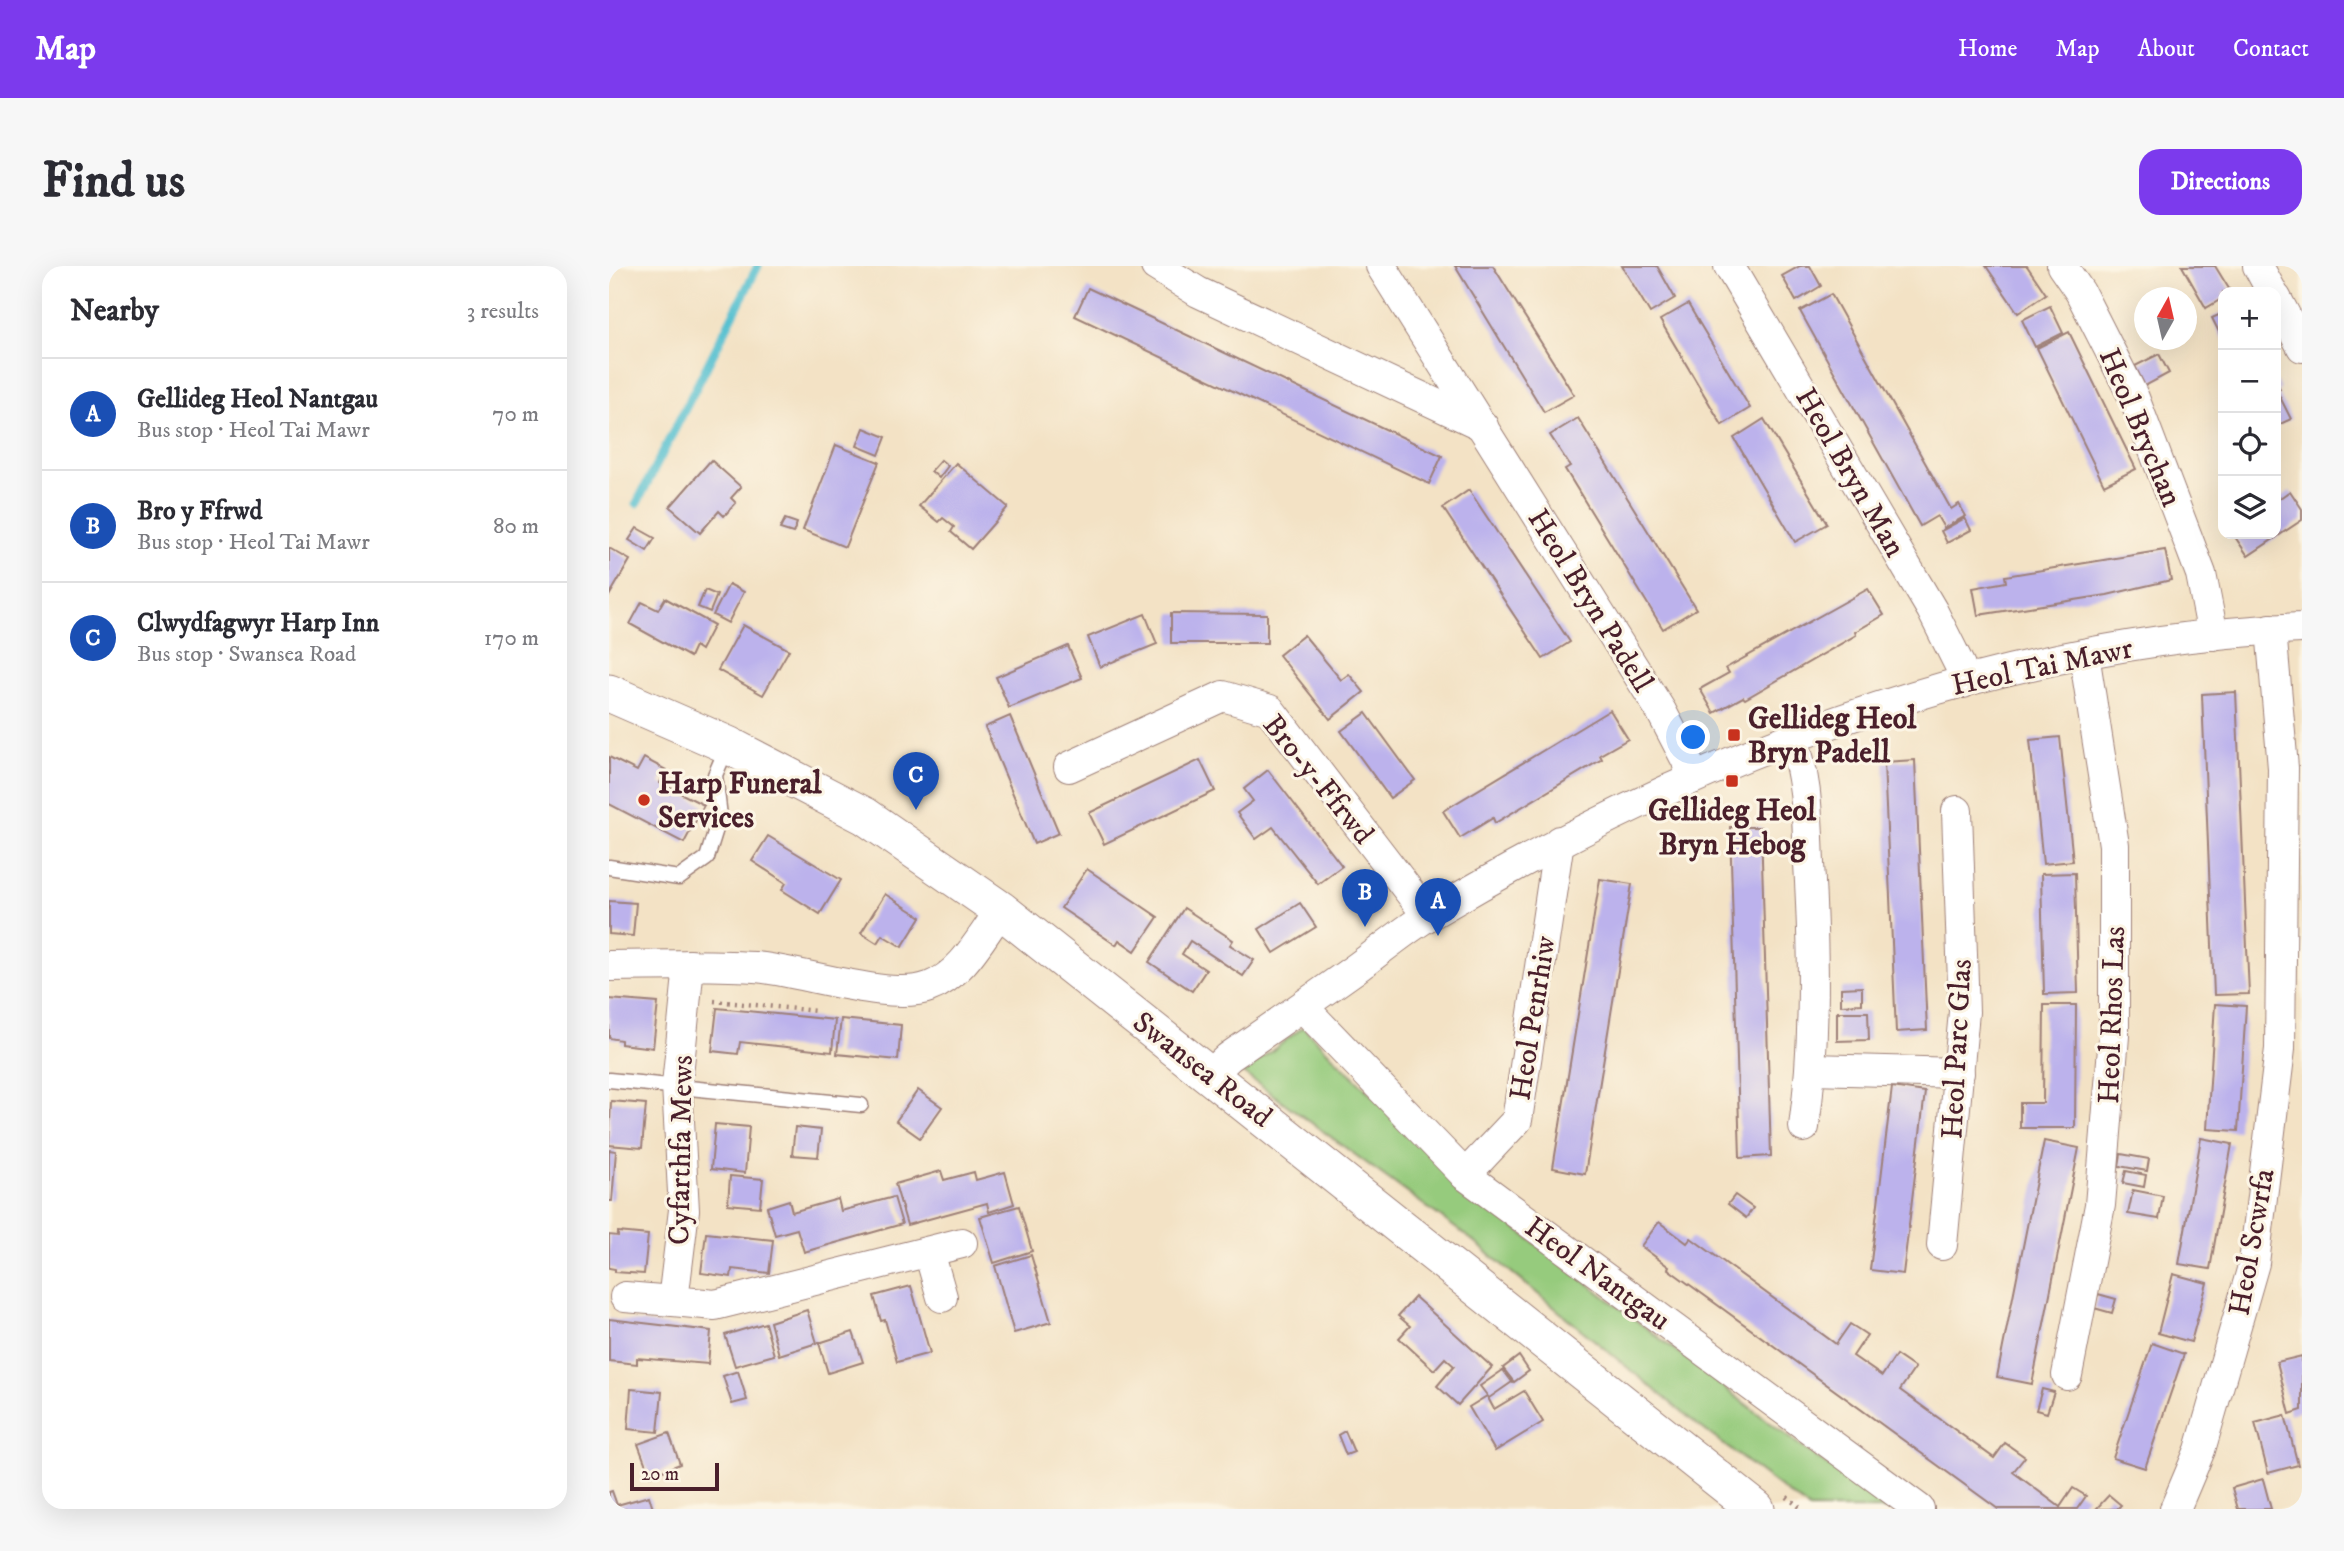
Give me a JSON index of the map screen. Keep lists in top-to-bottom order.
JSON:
{
  "streets": {
    "street": [
      "Heol Brychan",
      "Heol Bryn Man",
      "Heol Bryn Padell",
      "Heol Tai Mawr",
      "Bro-y-Ffrwd",
      "Heol Rhos Las",
      "Heol Penrhiw",
      "Heol Parc Glas",
      "Swansea Road",
      "Cyfarthfa Mews",
      "Heol Scwrfa",
      "Heol Nantgau"
    ]
  },
  "crossings": [
    ["Heol Brychan", "Heol Tai Mawr"],
    ["Heol Bryn Man", "Heol Tai Mawr"],
    ["Heol Bryn Padell", "Heol Tai Mawr"],
    ["Heol Tai Mawr", "Bro-y-Ffrwd"],
    ["Heol Tai Mawr", "Heol Rhos Las"],
    ["Heol Tai Mawr", "Heol Penrhiw"],
    ["Heol Tai Mawr", "Swansea Road"],
    ["Heol Tai Mawr", "Heol Scwrfa"],
    ["Heol Tai Mawr", "Heol Nantgau"],
    ["Heol Penrhiw", "Heol Nantgau"]
  ],
  "places": {
    "transit": ["Gellideg Heol Bryn Padell", "Gellideg Heol Bryn Hebog"],
    "other": ["Harp Funeral Services"]
  },
  "scale_bar": "20 m",
  "north": "top",
  "page": {
    "header": "Map",
    "nav": [
      "Home",
      "Map",
      "About",
      "Contact"
    ],
    "buttons": "Directions",
    "title": "Find us",
    "heading": ["Nearby", "3 results"],
    "map_buttons": ["+", "−"],
    "list": [
      {
        "mark": "A",
        "name": "Gellideg Heol Nantgau",
        "note": "Bus stop · Heol Tai Mawr",
        "value": "70 m"
      },
      {
        "mark": "B",
        "name": "Bro y Ffrwd",
        "note": "Bus stop · Heol Tai Mawr",
        "value": "80 m"
      },
      {
        "mark": "C",
        "name": "Clwydfagwyr Harp Inn",
        "note": "Bus stop · Swansea Road",
        "value": "170 m"
      }
    ],
    "pins": ["C", "B", "A"],
    "scale": "20 m"
  }
}
